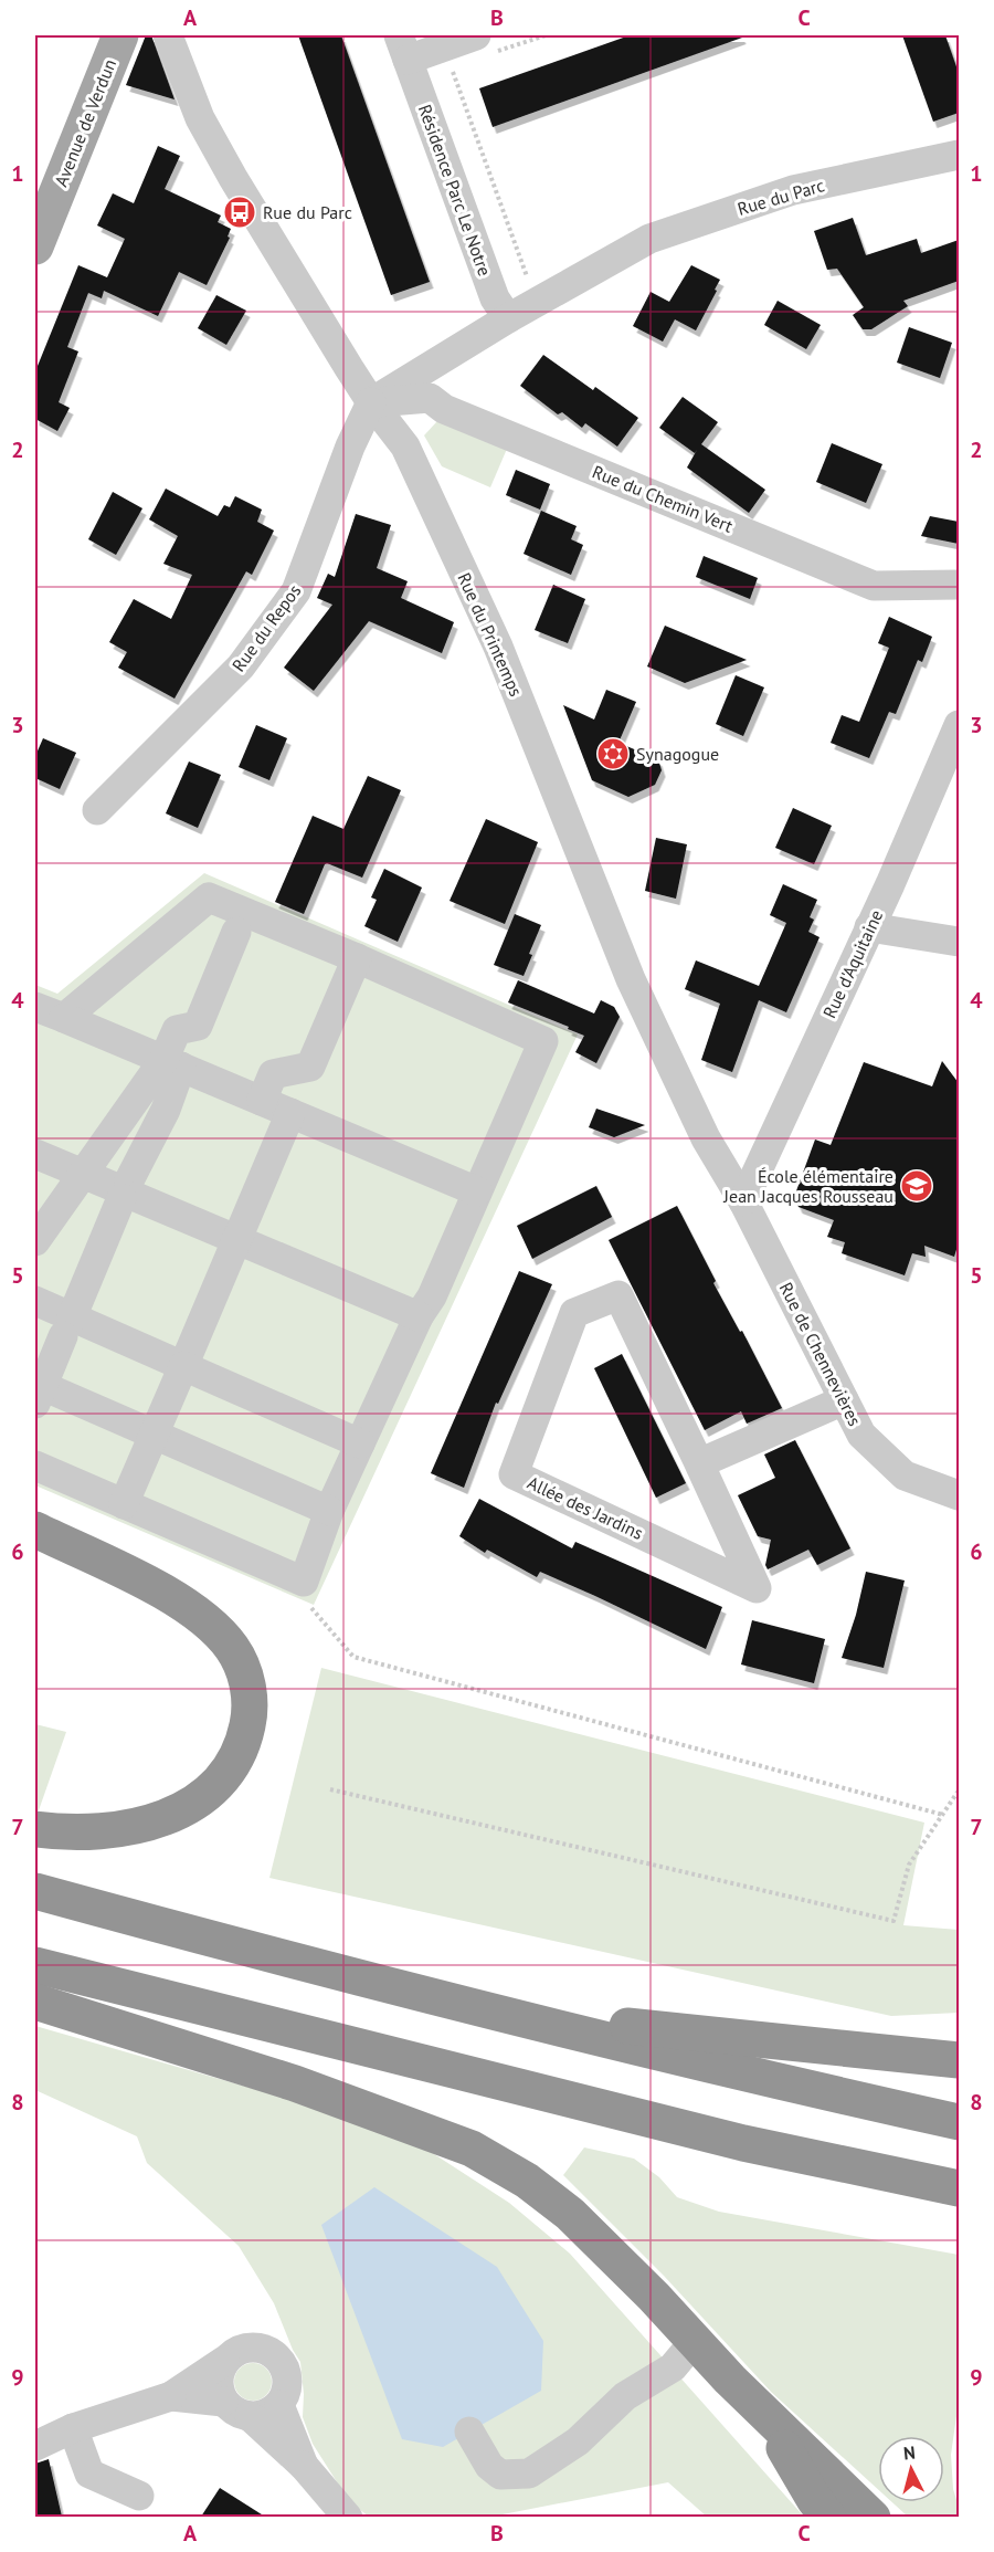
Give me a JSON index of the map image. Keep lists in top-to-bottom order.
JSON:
{
  "streets": {
    "main road": ["Avenue de Verdun"],
    "street": [
      "Résidence Parc Le Notre",
      "Rue du Parc",
      "Rue du Chemin Vert",
      "Rue du Repos",
      "Rue du Printemps",
      "Rue d'Aquitaine",
      "Rue de Chennevières",
      "Allée des Jardins"
    ]
  },
  "crossings": [
    ["Résidence Parc Le Notre", "Rue du Parc"],
    ["Rue du Parc", "Rue du Chemin Vert"],
    ["Rue du Parc", "Rue du Repos"],
    ["Rue du Parc", "Rue du Printemps"],
    ["Rue du Chemin Vert", "Rue du Repos"],
    ["Rue du Chemin Vert", "Rue du Printemps"],
    ["Rue du Repos", "Rue du Printemps"],
    ["Rue du Printemps", "Rue d'Aquitaine"],
    ["Rue du Printemps", "Rue de Chennevières"]
  ],
  "places": {
    "bus stop": ["Rue du Parc"],
    "synagogue": ["Synagogue"],
    "school or university": ["École élémentaire Jean Jacques Rousseau"]
  },
  "north": "top",
  "grid": {
    "columns": ["A", "B", "C"],
    "rows": [
      "1",
      "2",
      "3",
      "4",
      "5",
      "6",
      "7",
      "8",
      "9"
    ]
  }
}
